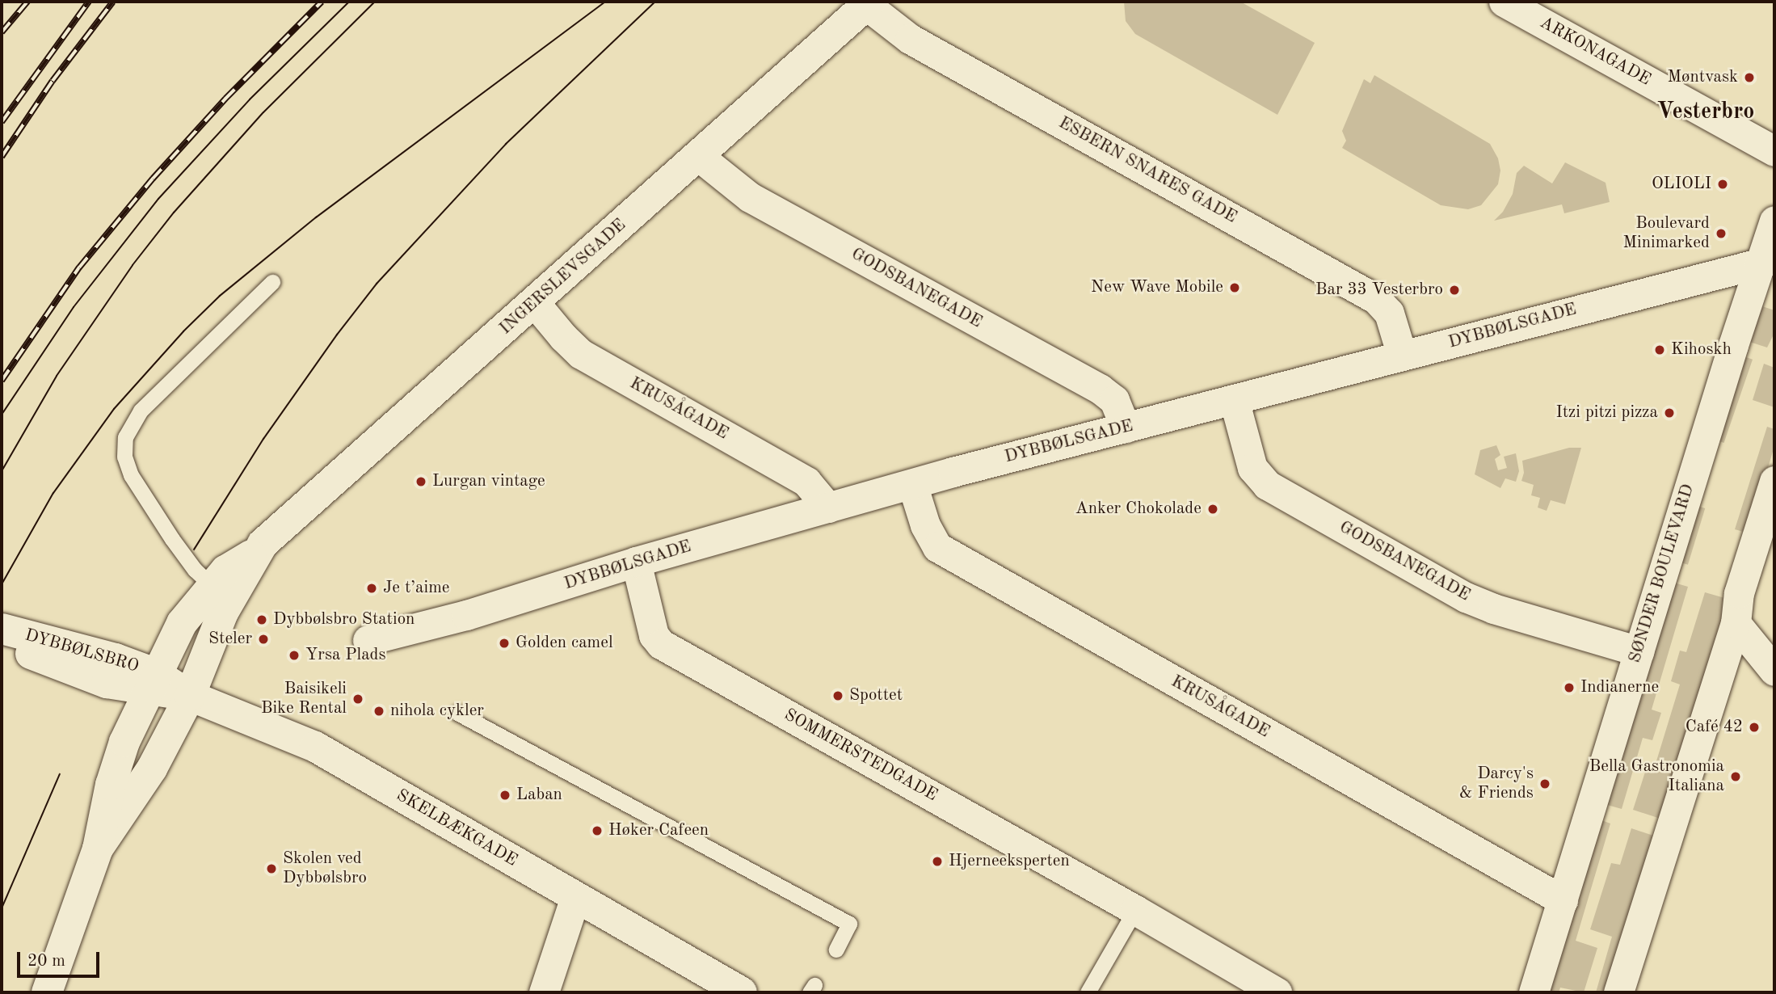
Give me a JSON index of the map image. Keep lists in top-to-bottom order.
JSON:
{
  "streets": {
    "street": [
      "ARKONAGADE",
      "ESBERN SNARES GADE",
      "INGERSLEVSGADE",
      "GODSBANEGADE",
      "DYBBØLSGADE",
      "KRUSÅGADE",
      "SØNDER BOULEVARD",
      "DYBBØLSBRO",
      "SOMMERSTEDGADE",
      "SKELBÆKGADE"
    ]
  },
  "crossings": [
    ["ESBERN SNARES GADE", "INGERSLEVSGADE"],
    ["ESBERN SNARES GADE", "DYBBØLSGADE"],
    ["INGERSLEVSGADE", "GODSBANEGADE"],
    ["INGERSLEVSGADE", "KRUSÅGADE"],
    ["INGERSLEVSGADE", "DYBBØLSBRO"],
    ["INGERSLEVSGADE", "SKELBÆKGADE"],
    ["GODSBANEGADE", "DYBBØLSGADE"],
    ["GODSBANEGADE", "SØNDER BOULEVARD"],
    ["DYBBØLSGADE", "KRUSÅGADE"],
    ["DYBBØLSGADE", "SØNDER BOULEVARD"],
    ["DYBBØLSGADE", "SOMMERSTEDGADE"],
    ["KRUSÅGADE", "SØNDER BOULEVARD"],
    ["DYBBØLSBRO", "SKELBÆKGADE"]
  ],
  "districts": ["Vesterbro"],
  "places": [
    "Møntvask",
    "OLIOLI",
    "Boulevard Minimarked",
    "New Wave Mobile",
    "Bar 33 Vesterbro",
    "Kihoskh",
    "Itzi pitzi pizza",
    "Lurgan vintage",
    "Anker Chokolade",
    "Je t’aime",
    "Dybbølsbro Station",
    "Steler",
    "Golden camel",
    "Yrsa Plads",
    "Indianerne",
    "Spottet",
    "Baisikeli Bike Rental",
    "nihola cykler",
    "Café 42",
    "Bella Gastronomia Italiana",
    "Darcy's & Friends",
    "Laban",
    "Høker Cafeen",
    "Hjerneeksperten",
    "Skolen ved Dybbølsbro"
  ],
  "scale_bar": "20 m"
}
